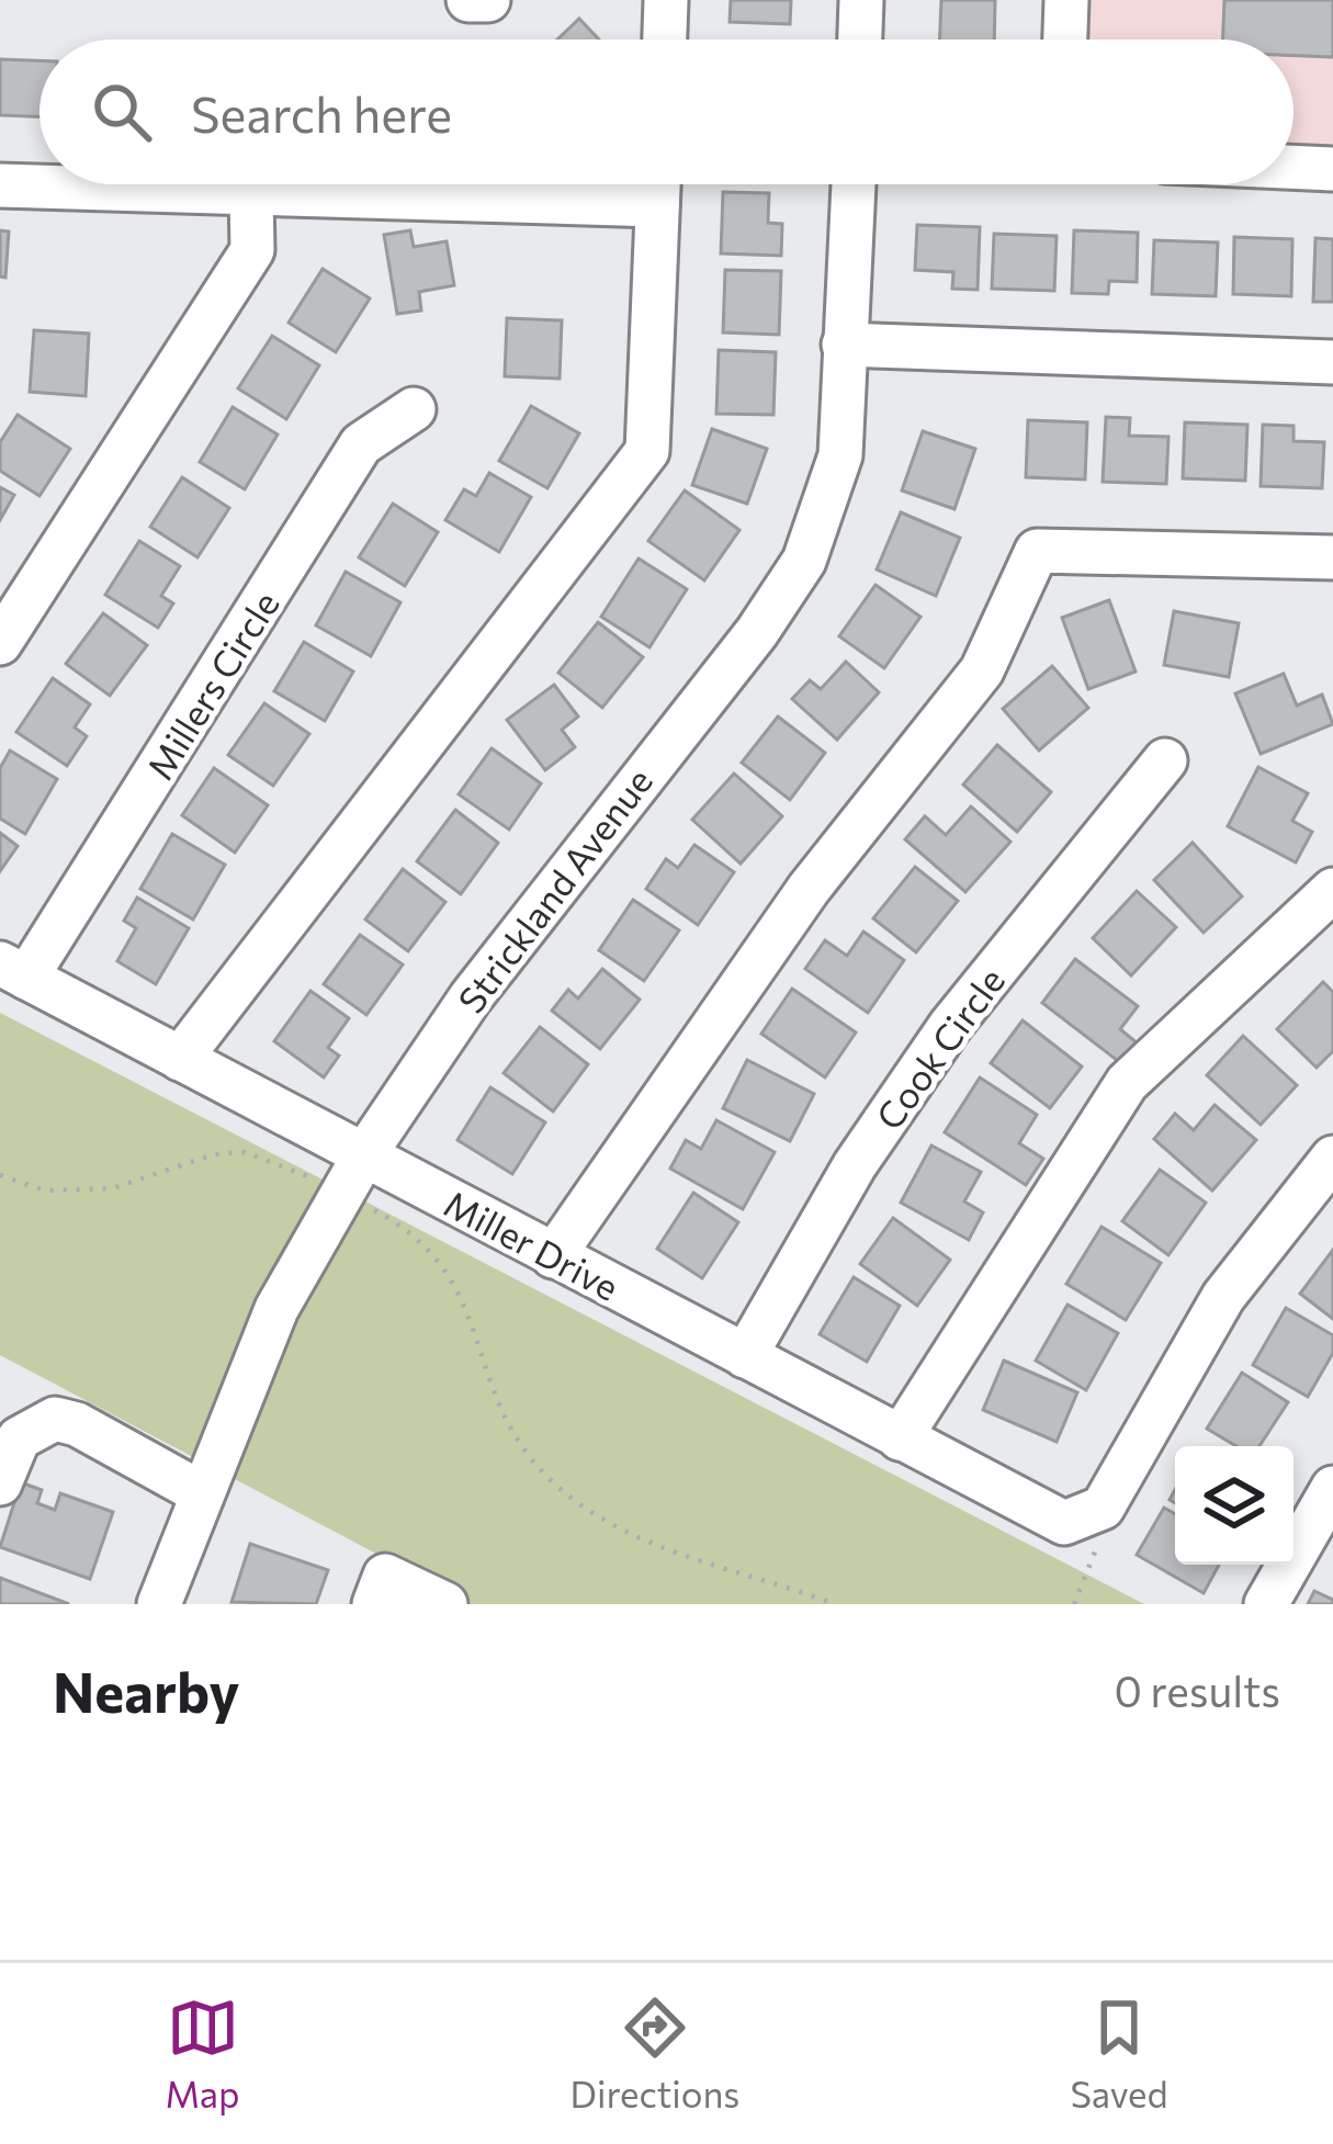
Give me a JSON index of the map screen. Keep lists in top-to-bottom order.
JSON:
{
  "streets": {
    "street": [
      "Millers Circle",
      "Strickland Avenue",
      "Cook Circle",
      "Miller Drive"
    ]
  },
  "crossings": [
    ["Millers Circle", "Miller Drive"],
    ["Strickland Avenue", "Miller Drive"],
    ["Cook Circle", "Miller Drive"]
  ],
  "page": {
    "search": "Search here",
    "heading": ["Nearby", "0 results"],
    "nav": ["Map", "Directions", "Saved"]
  }
}
